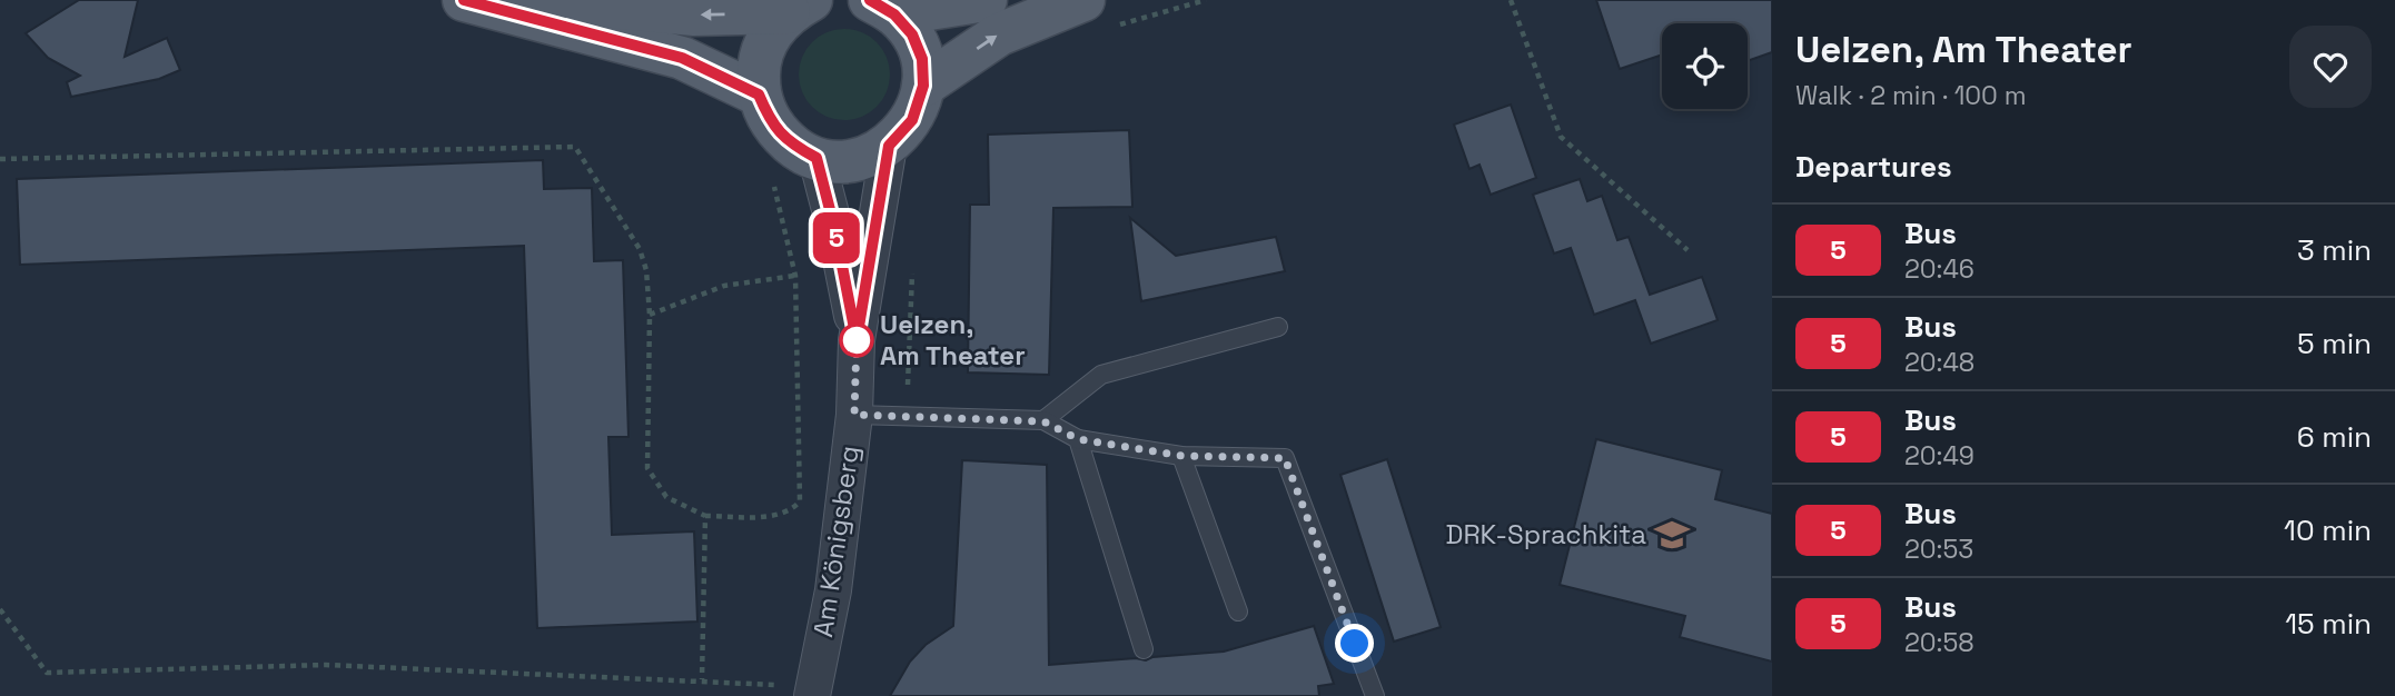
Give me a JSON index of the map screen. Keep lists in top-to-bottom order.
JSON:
{
  "streets": {
    "street": ["Am Königsberg"]
  },
  "places": {
    "other": ["Uelzen, Am Theater"],
    "school or university": ["DRK-Sprachkita"]
  },
  "lines": ["bus line 5"],
  "page": {
    "on_map": "5",
    "heading": [
      ["Uelzen, Am Theater", "Walk · 2 min · 100 m"],
      "Departures"
    ],
    "list": [
      {
        "mark": "5",
        "name": "Bus",
        "note": "20:46",
        "value": "3 min"
      },
      {
        "mark": "5",
        "name": "Bus",
        "note": "20:48",
        "value": "5 min"
      },
      {
        "mark": "5",
        "name": "Bus",
        "note": "20:49",
        "value": "6 min"
      },
      {
        "mark": "5",
        "name": "Bus",
        "note": "20:53",
        "value": "10 min"
      },
      {
        "mark": "5",
        "name": "Bus",
        "note": "20:58",
        "value": "15 min"
      }
    ]
  }
}
